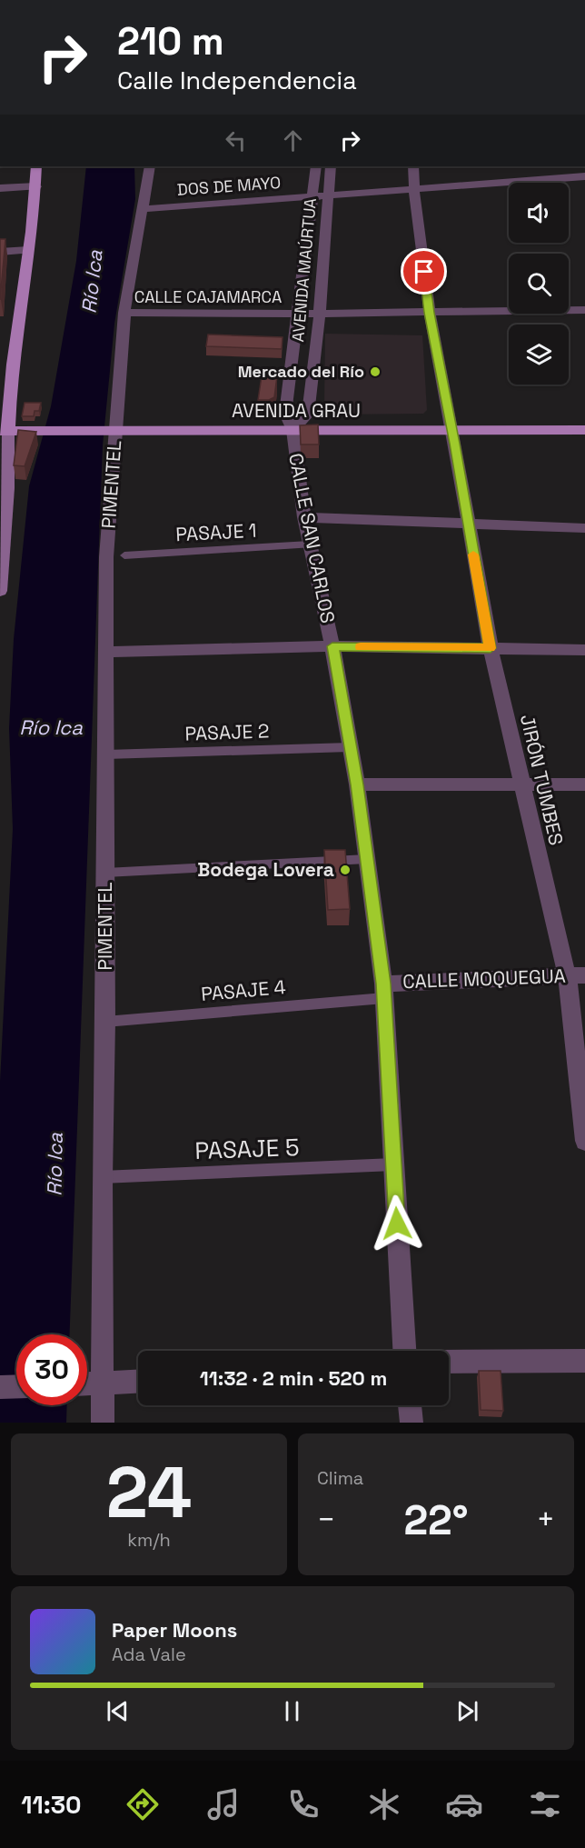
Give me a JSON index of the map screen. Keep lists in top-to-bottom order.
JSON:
{
  "streets": {
    "main road": ["AVENIDA GRAU"],
    "street": [
      "DOS DE MAYO",
      "AVENIDA MAÚRTUA",
      "CALLE CAJAMARCA",
      "PIMENTEL",
      "CALLE SAN CARLOS",
      "JIRÓN TUMBES",
      "CALLE MOQUEGUA"
    ],
    "lane": [
      "PASAJE 1",
      "PASAJE 2",
      "PASAJE 4",
      "PASAJE 5"
    ]
  },
  "crossings": [
    ["DOS DE MAYO", "AVENIDA MAÚRTUA"],
    ["DOS DE MAYO", "PIMENTEL"],
    ["DOS DE MAYO", "JIRÓN TUMBES"],
    ["AVENIDA MAÚRTUA", "CALLE CAJAMARCA"],
    ["AVENIDA MAÚRTUA", "AVENIDA GRAU"],
    ["AVENIDA MAÚRTUA", "CALLE SAN CARLOS"],
    ["CALLE CAJAMARCA", "PIMENTEL"],
    ["CALLE CAJAMARCA", "JIRÓN TUMBES"],
    ["AVENIDA GRAU", "PIMENTEL"],
    ["AVENIDA GRAU", "CALLE SAN CARLOS"],
    ["AVENIDA GRAU", "JIRÓN TUMBES"],
    ["PIMENTEL", "PASAJE 2"],
    ["PIMENTEL", "PASAJE 4"],
    ["PIMENTEL", "PASAJE 5"],
    ["PASAJE 1", "CALLE SAN CARLOS"],
    ["CALLE SAN CARLOS", "PASAJE 2"],
    ["CALLE SAN CARLOS", "CALLE MOQUEGUA"],
    ["CALLE SAN CARLOS", "PASAJE 4"],
    ["CALLE SAN CARLOS", "PASAJE 5"],
    ["JIRÓN TUMBES", "CALLE MOQUEGUA"],
    ["CALLE MOQUEGUA", "PASAJE 4"]
  ],
  "water": ["Río Ica"],
  "places": ["Mercado del Río", "Bodega Lovera"],
  "page": {
    "turn": ["210 m", "Calle Independencia"],
    "limit": "30",
    "trip": "11:32 · 2 min · 520 m",
    "tile": [
      ["24", "km/h"],
      "Clima"
    ],
    "heat": ["−", "22°", "+"],
    "song": ["Paper Moons", "Ada Vale"],
    "tabs": "11:30"
  }
}
